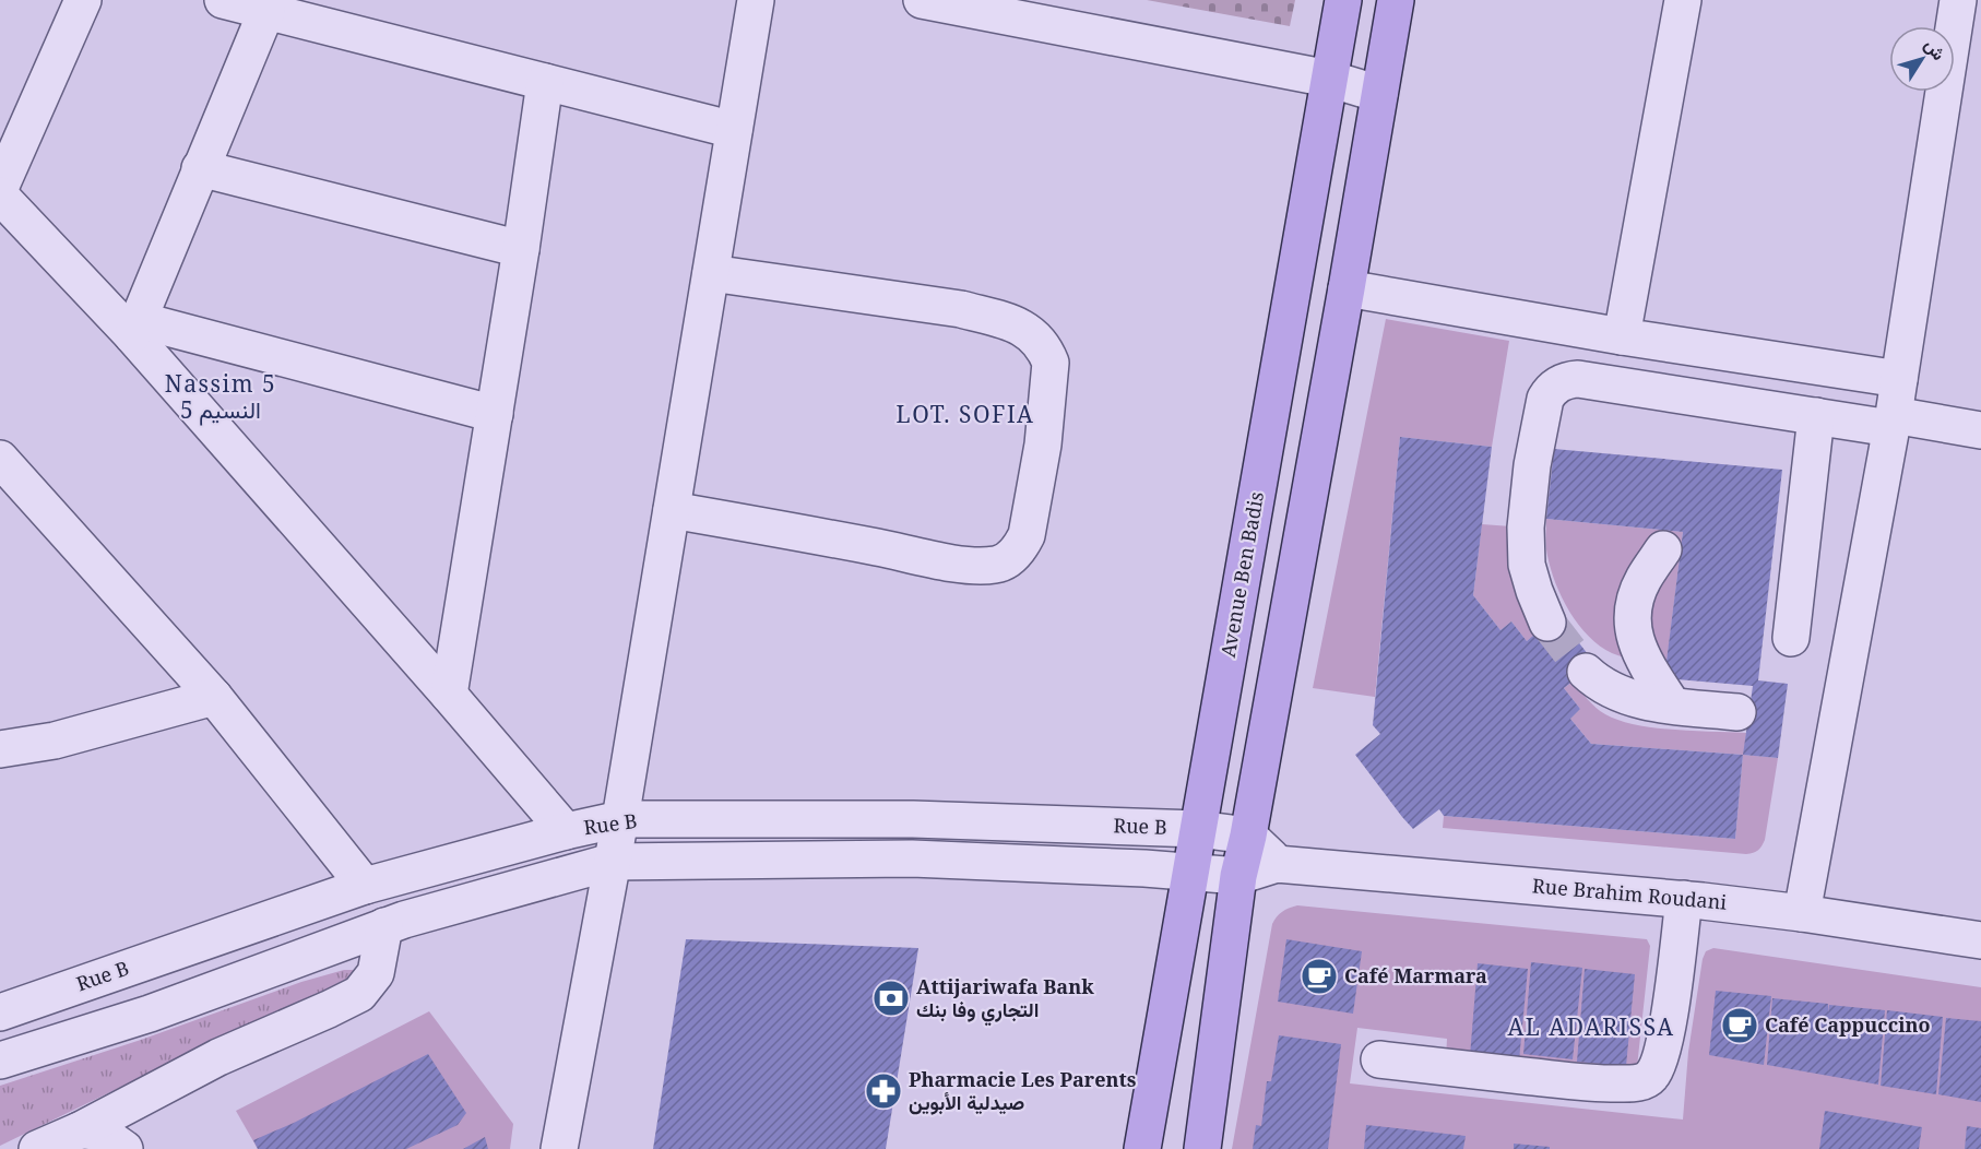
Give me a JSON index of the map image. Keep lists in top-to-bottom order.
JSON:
{
  "streets": {
    "main road": ["Avenue Ben Badis"],
    "street": ["Rue B", "Rue Brahim Roudani"]
  },
  "crossings": [
    ["Avenue Ben Badis", "Rue B"]
  ],
  "districts": ["Nassim 5 النسيم 5", "LOT. SOFIA", "AL ADARISSA"],
  "places": {
    "cafe": ["Café Marmara", "Café Cappuccino"],
    "bank": ["Attijariwafa Bank التجاري وفا بنك"],
    "pharmacy": ["Pharmacie Les Parents صيدلية الأبوين"]
  },
  "north": "top right"
}
